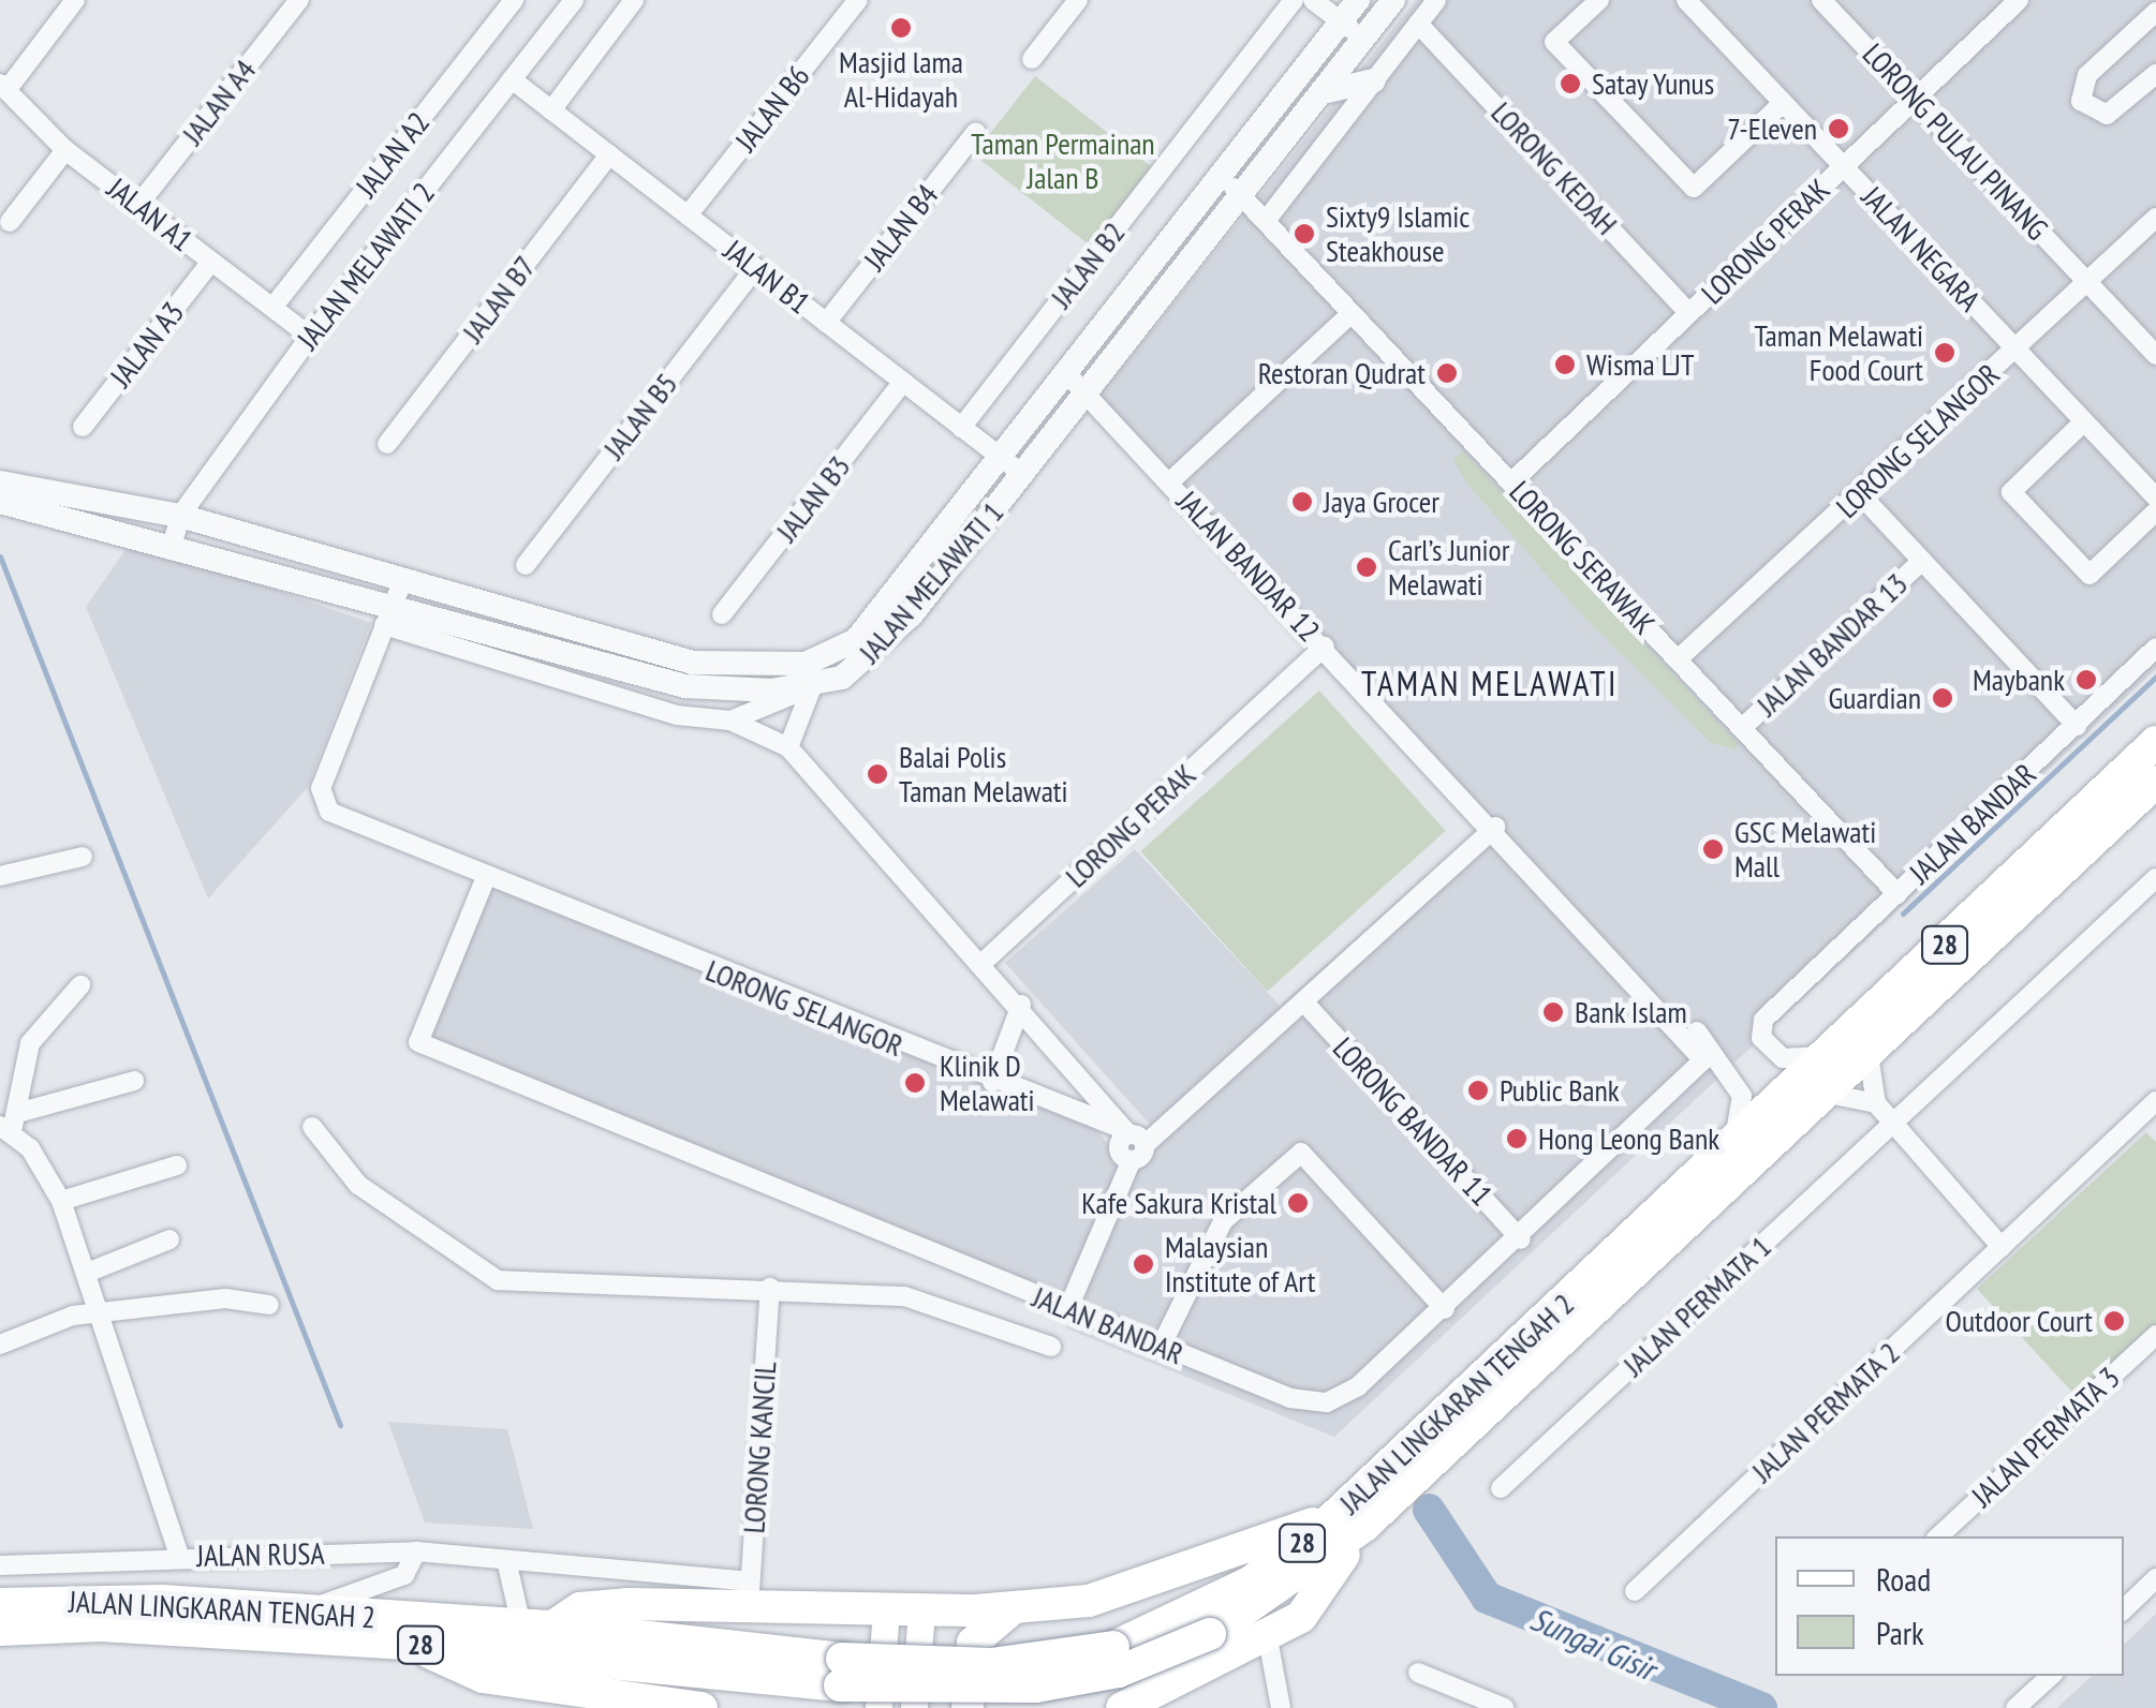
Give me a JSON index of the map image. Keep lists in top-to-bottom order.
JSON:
{
  "streets": {
    "highway": ["28", "JALAN LINGKARAN TENGAH 2"],
    "street": [
      "JALAN A4",
      "JALAN B6",
      "LORONG PULAU PINANG",
      "JALAN A2",
      "LORONG KEDAH",
      "JALAN A1",
      "JALAN B4",
      "LORONG PERAK",
      "JALAN NEGARA",
      "JALAN B2",
      "JALAN MELAWATI 2",
      "JALAN B1",
      "JALAN B7",
      "JALAN A3",
      "JALAN B5",
      "LORONG SELANGOR",
      "JALAN B3",
      "LORONG SERAWAK",
      "JALAN BANDAR 12",
      "JALAN MELAWATI 1",
      "JALAN BANDAR 13",
      "JALAN BANDAR",
      "LORONG BANDAR 11",
      "JALAN PERMATA 1",
      "JALAN PERMATA 2",
      "JALAN PERMATA 3",
      "LORONG KANCIL",
      "JALAN RUSA"
    ]
  },
  "crossings": [
    ["JALAN A4", "JALAN A1"],
    ["JALAN B6", "JALAN B1"],
    ["LORONG PULAU PINANG", "LORONG PERAK"],
    ["LORONG PULAU PINANG", "LORONG SELANGOR"],
    ["JALAN A2", "JALAN A1"],
    ["LORONG KEDAH", "LORONG PERAK"],
    ["JALAN A1", "JALAN MELAWATI 2"],
    ["JALAN A1", "JALAN A3"],
    ["JALAN B4", "JALAN B1"],
    ["LORONG PERAK", "JALAN NEGARA"],
    ["LORONG PERAK", "LORONG SERAWAK"],
    ["LORONG PERAK", "JALAN BANDAR 12"],
    ["JALAN NEGARA", "LORONG SELANGOR"],
    ["JALAN B2", "JALAN B1"],
    ["JALAN MELAWATI 2", "JALAN B1"],
    ["JALAN MELAWATI 2", "JALAN MELAWATI 1"],
    ["JALAN B1", "JALAN B7"],
    ["JALAN B1", "JALAN B5"],
    ["JALAN B1", "JALAN B3"],
    ["JALAN B1", "JALAN MELAWATI 1"],
    ["LORONG SELANGOR", "LORONG SERAWAK"],
    ["LORONG SELANGOR", "JALAN MELAWATI 1"],
    ["LORONG SELANGOR", "JALAN BANDAR"],
    ["LORONG SERAWAK", "JALAN MELAWATI 1"],
    ["LORONG SERAWAK", "JALAN BANDAR 13"],
    ["LORONG SERAWAK", "JALAN BANDAR"],
    ["JALAN BANDAR 12", "JALAN MELAWATI 1"],
    ["JALAN BANDAR", "LORONG BANDAR 11"],
    ["JALAN BANDAR", "JALAN LINGKARAN TENGAH 2"],
    ["LORONG KANCIL", "JALAN RUSA"]
  ],
  "districts": ["TAMAN MELAWATI"],
  "water": ["Sungai Gisir"],
  "parks": ["Taman Permainan Jalan B"],
  "places": [
    "Masjid lama Al-Hidayah",
    "Satay Yunus",
    "7-Eleven",
    "Sixty9 Islamic Steakhouse",
    "Taman Melawati Food Court",
    "Wisma LJT",
    "Restoran Qudrat",
    "Jaya Grocer",
    "Carl’s Junior Melawati",
    "Maybank",
    "Guardian",
    "Balai Polis Taman Melawati",
    "GSC Melawati Mall",
    "Bank Islam",
    "Klinik D Melawati",
    "Public Bank",
    "Hong Leong Bank",
    "Kafe Sakura Kristal",
    "Malaysian Institute of Art",
    "Outdoor Court"
  ],
  "legend": ["Road", "Park"]
}
